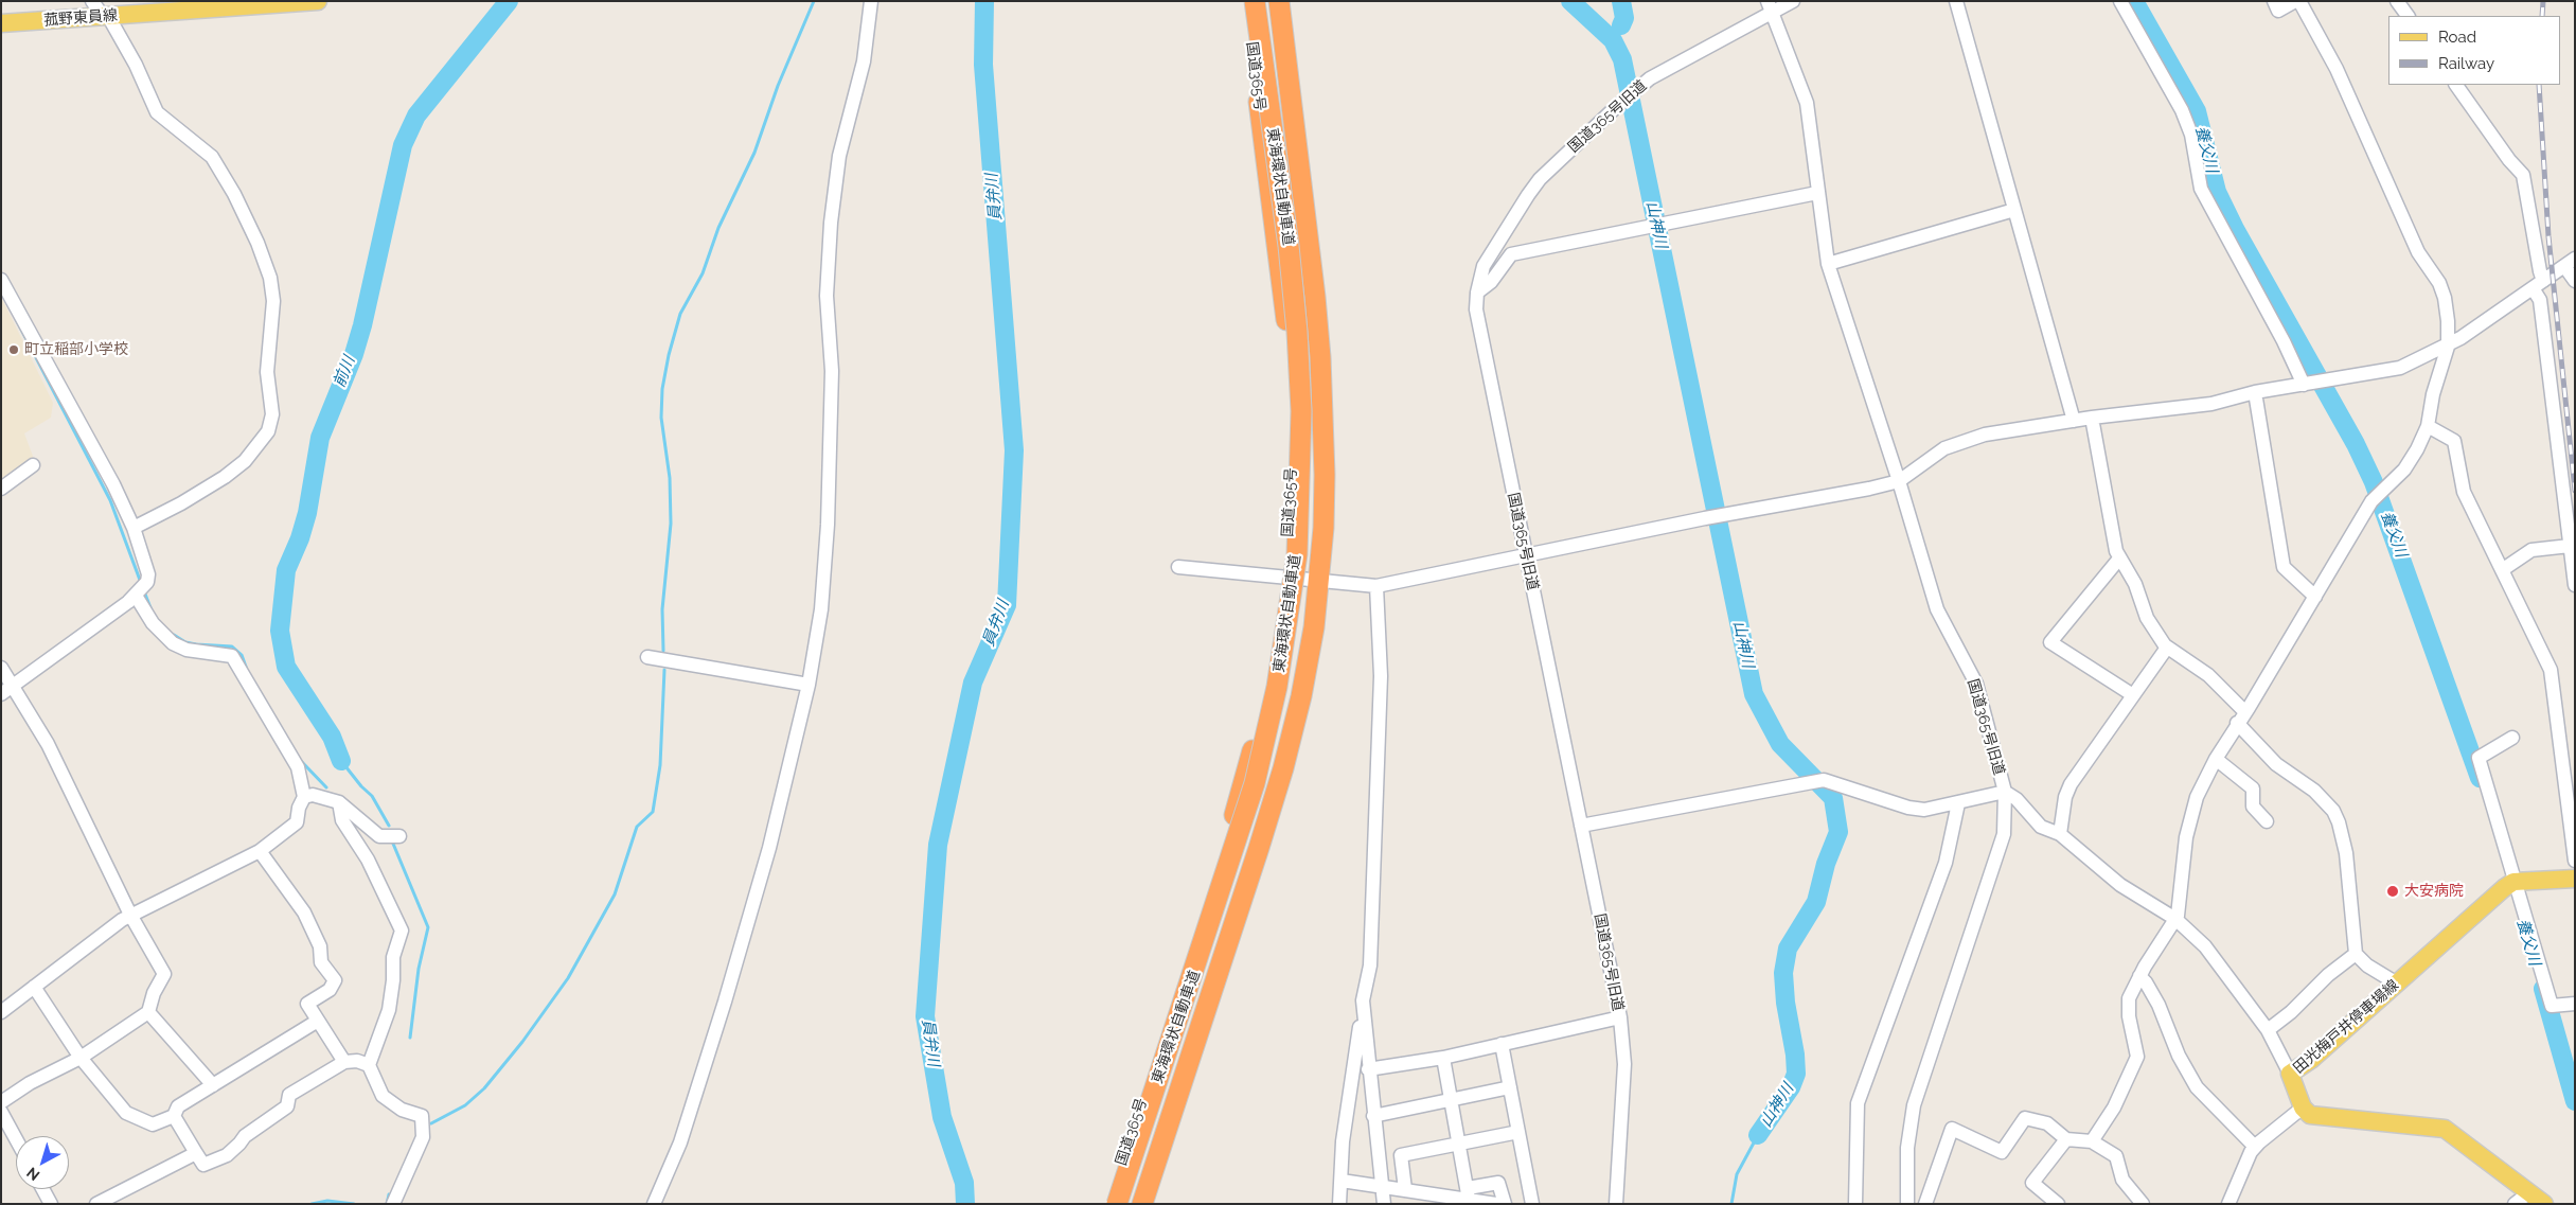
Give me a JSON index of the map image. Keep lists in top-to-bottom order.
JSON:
{
  "streets": {
    "highway": ["国道365号", "東海環状自動車道"],
    "main road": ["菰野東員線", "田光梅戸井停車場線"],
    "street": ["国道365号旧道"]
  },
  "water": [
    "養父川",
    "員弁川",
    "山神川",
    "前川"
  ],
  "places": ["町立稲部小学校", "大安病院"],
  "legend": ["Road", "Railway"],
  "north": "bottom left"
}
